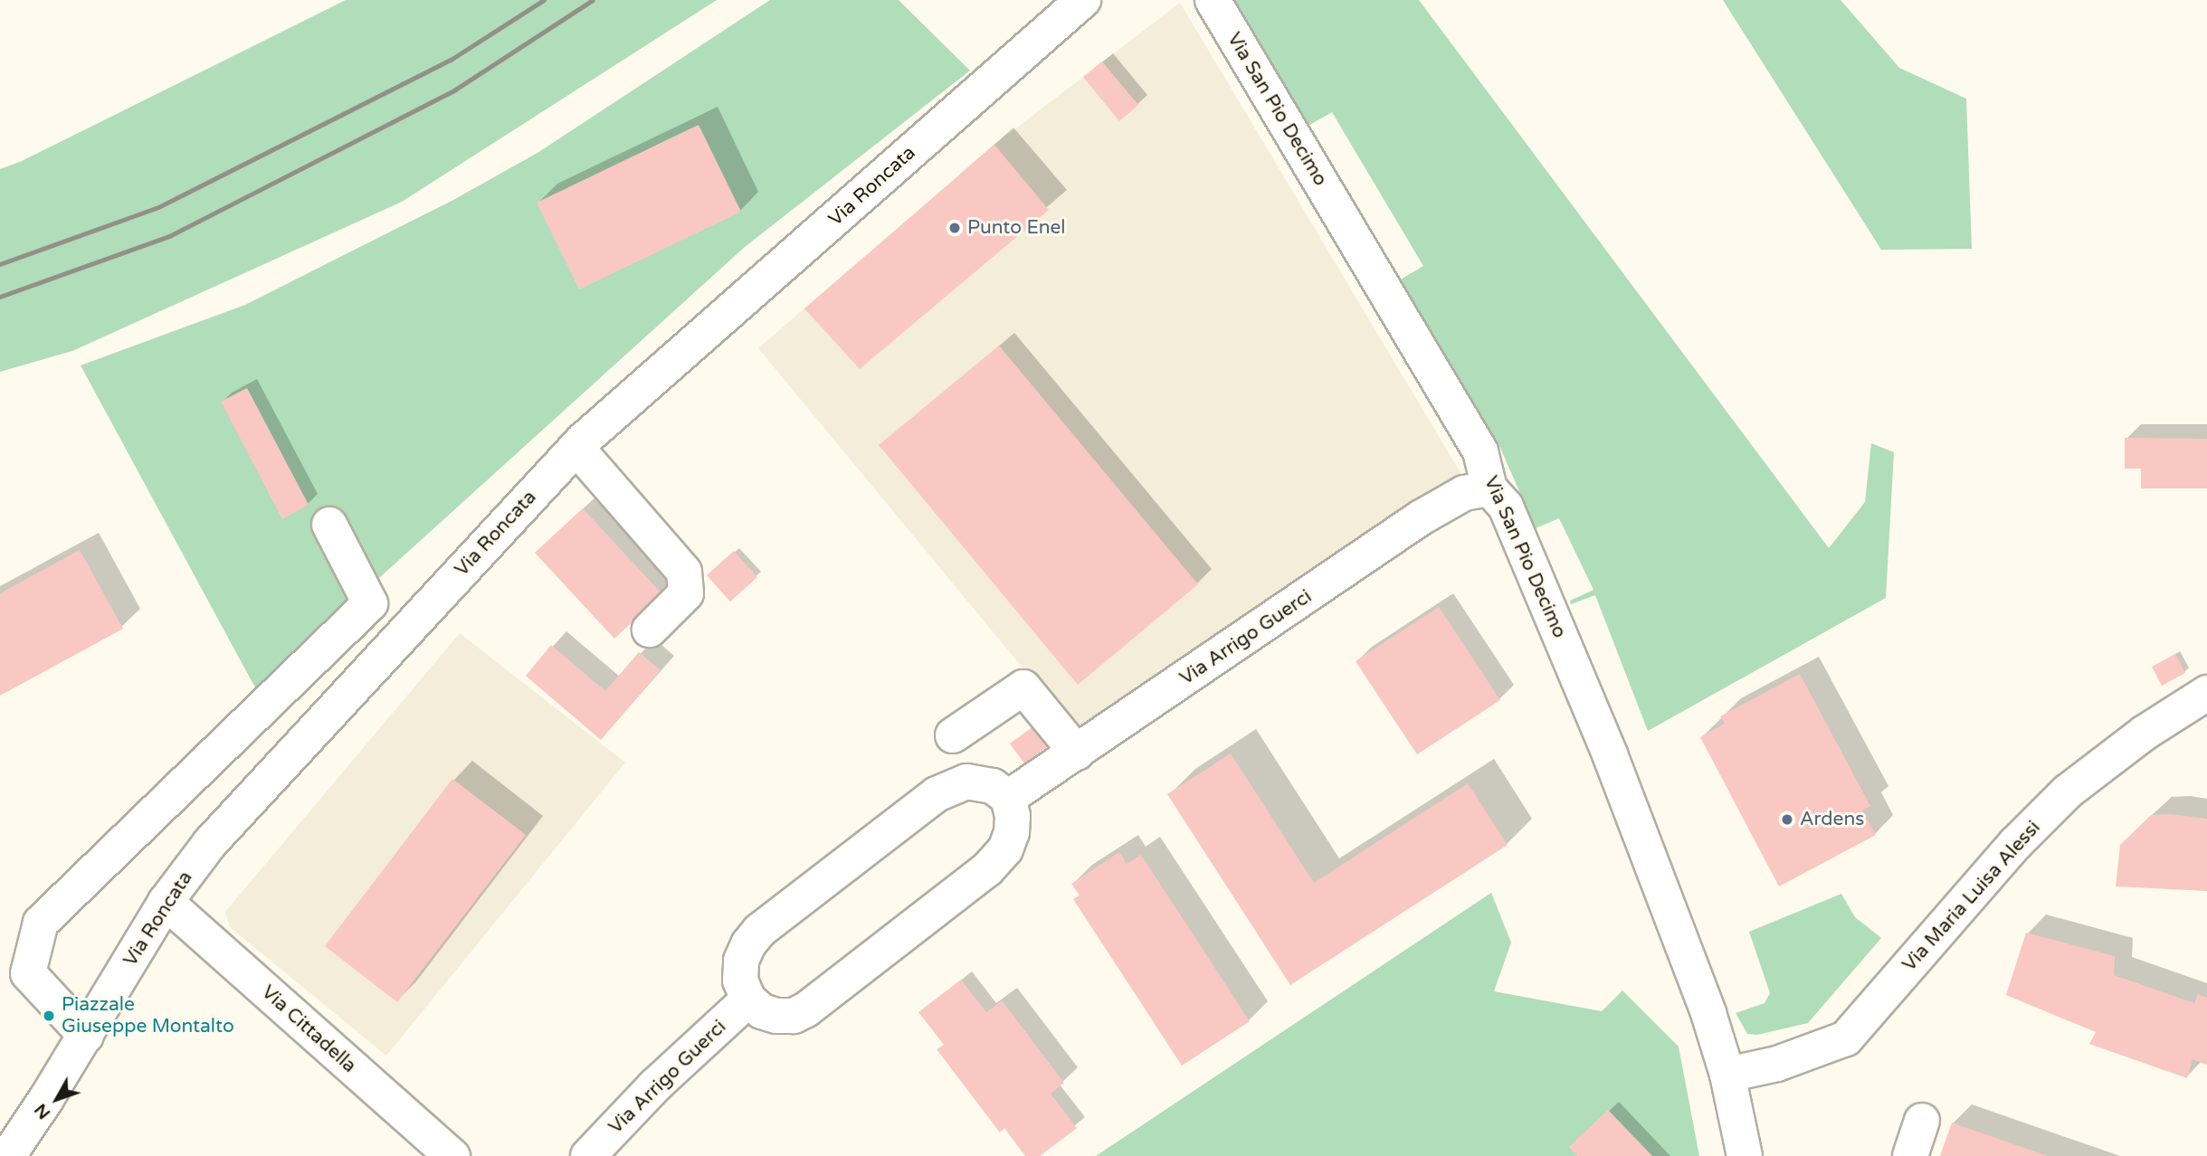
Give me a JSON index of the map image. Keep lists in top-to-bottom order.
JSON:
{
  "streets": {
    "street": [
      "Via San Pio Decimo",
      "Via Roncata",
      "Via Arrigo Guerci",
      "Via Maria Luisa Alessi",
      "Via Cittadella"
    ]
  },
  "crossings": [
    ["Via San Pio Decimo", "Via Arrigo Guerci"],
    ["Via San Pio Decimo", "Via Maria Luisa Alessi"],
    ["Via Roncata", "Via Cittadella"]
  ],
  "places": ["Punto Enel", "Ardens", "Piazzale Giuseppe Montalto"],
  "north": "bottom left"
}
